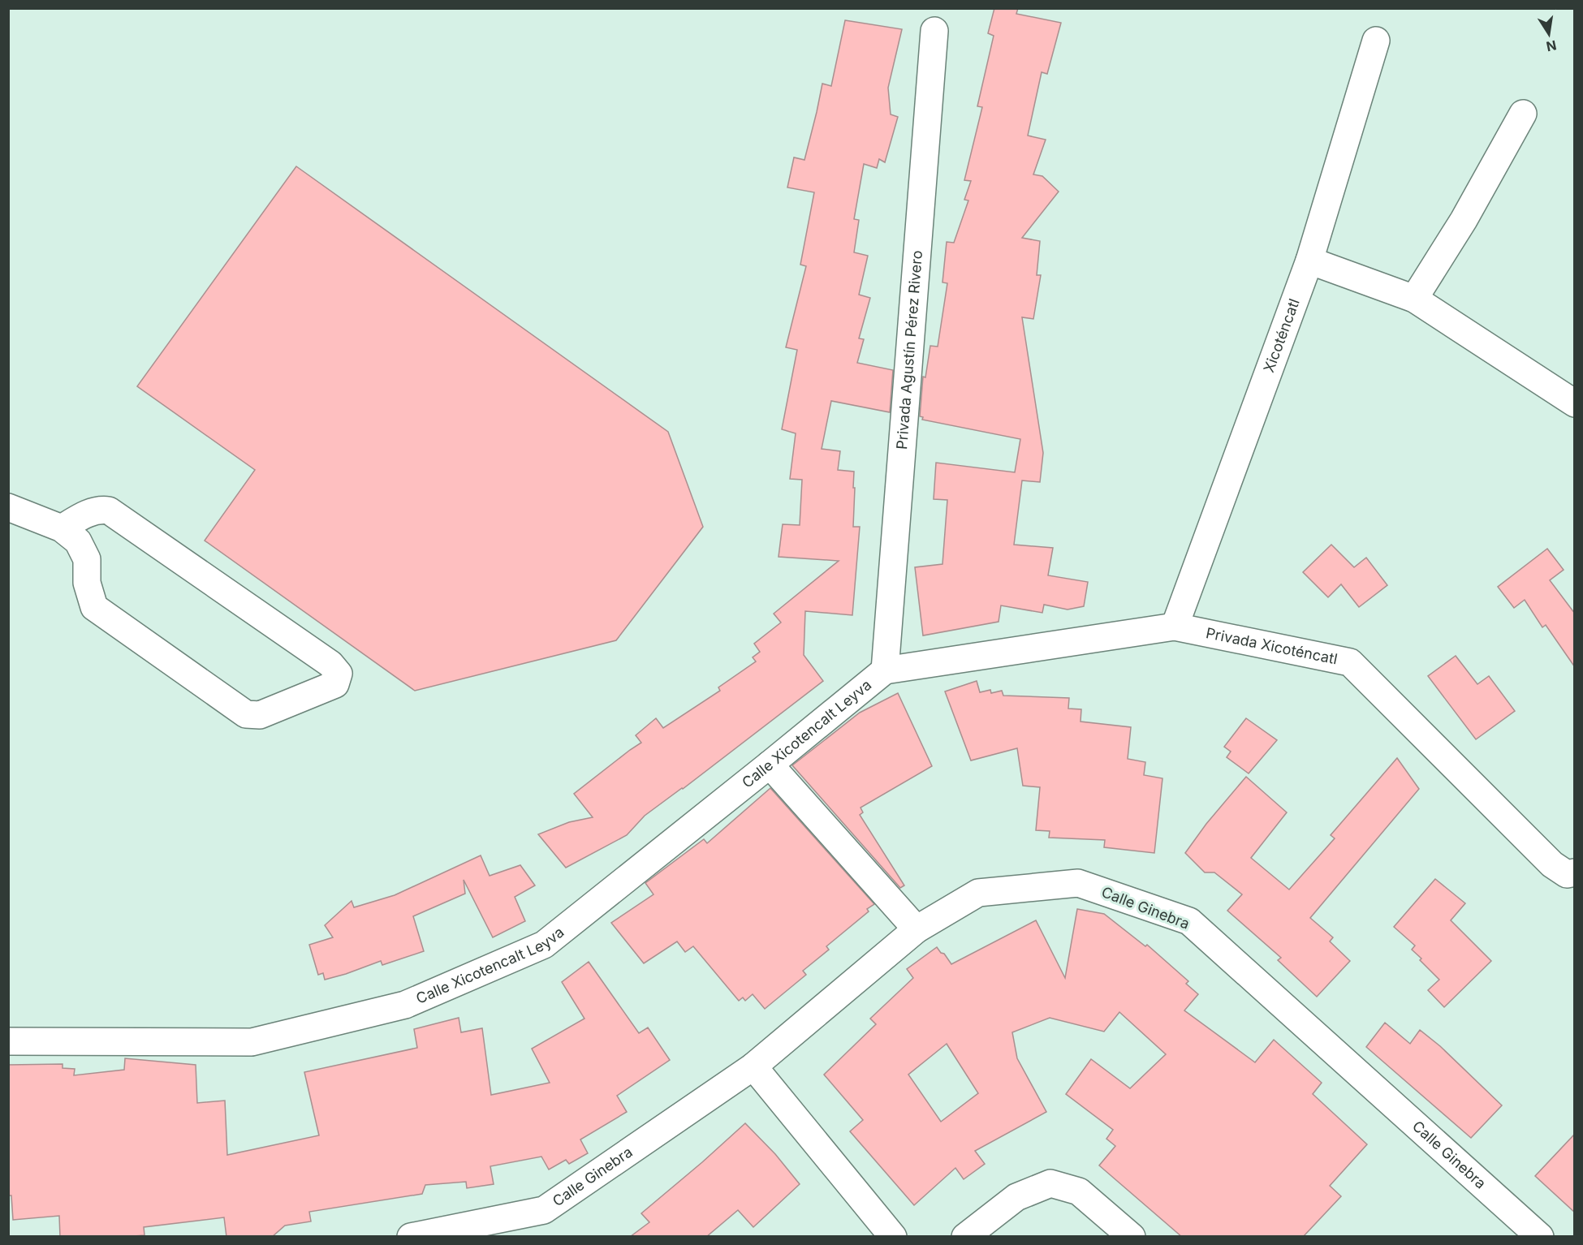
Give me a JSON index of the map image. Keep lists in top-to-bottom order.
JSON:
{
  "streets": {
    "street": [
      "Xicoténcatl",
      "Privada Agustín Pérez Rivero",
      "Privada Xicoténcatl",
      "Calle Xicotencalt Leyva",
      "Calle Ginebra"
    ]
  },
  "crossings": [
    ["Xicoténcatl", "Privada Xicoténcatl"],
    ["Privada Agustín Pérez Rivero", "Privada Xicoténcatl"],
    ["Privada Agustín Pérez Rivero", "Calle Xicotencalt Leyva"],
    ["Privada Xicoténcatl", "Calle Xicotencalt Leyva"]
  ],
  "north": "bottom"
}
